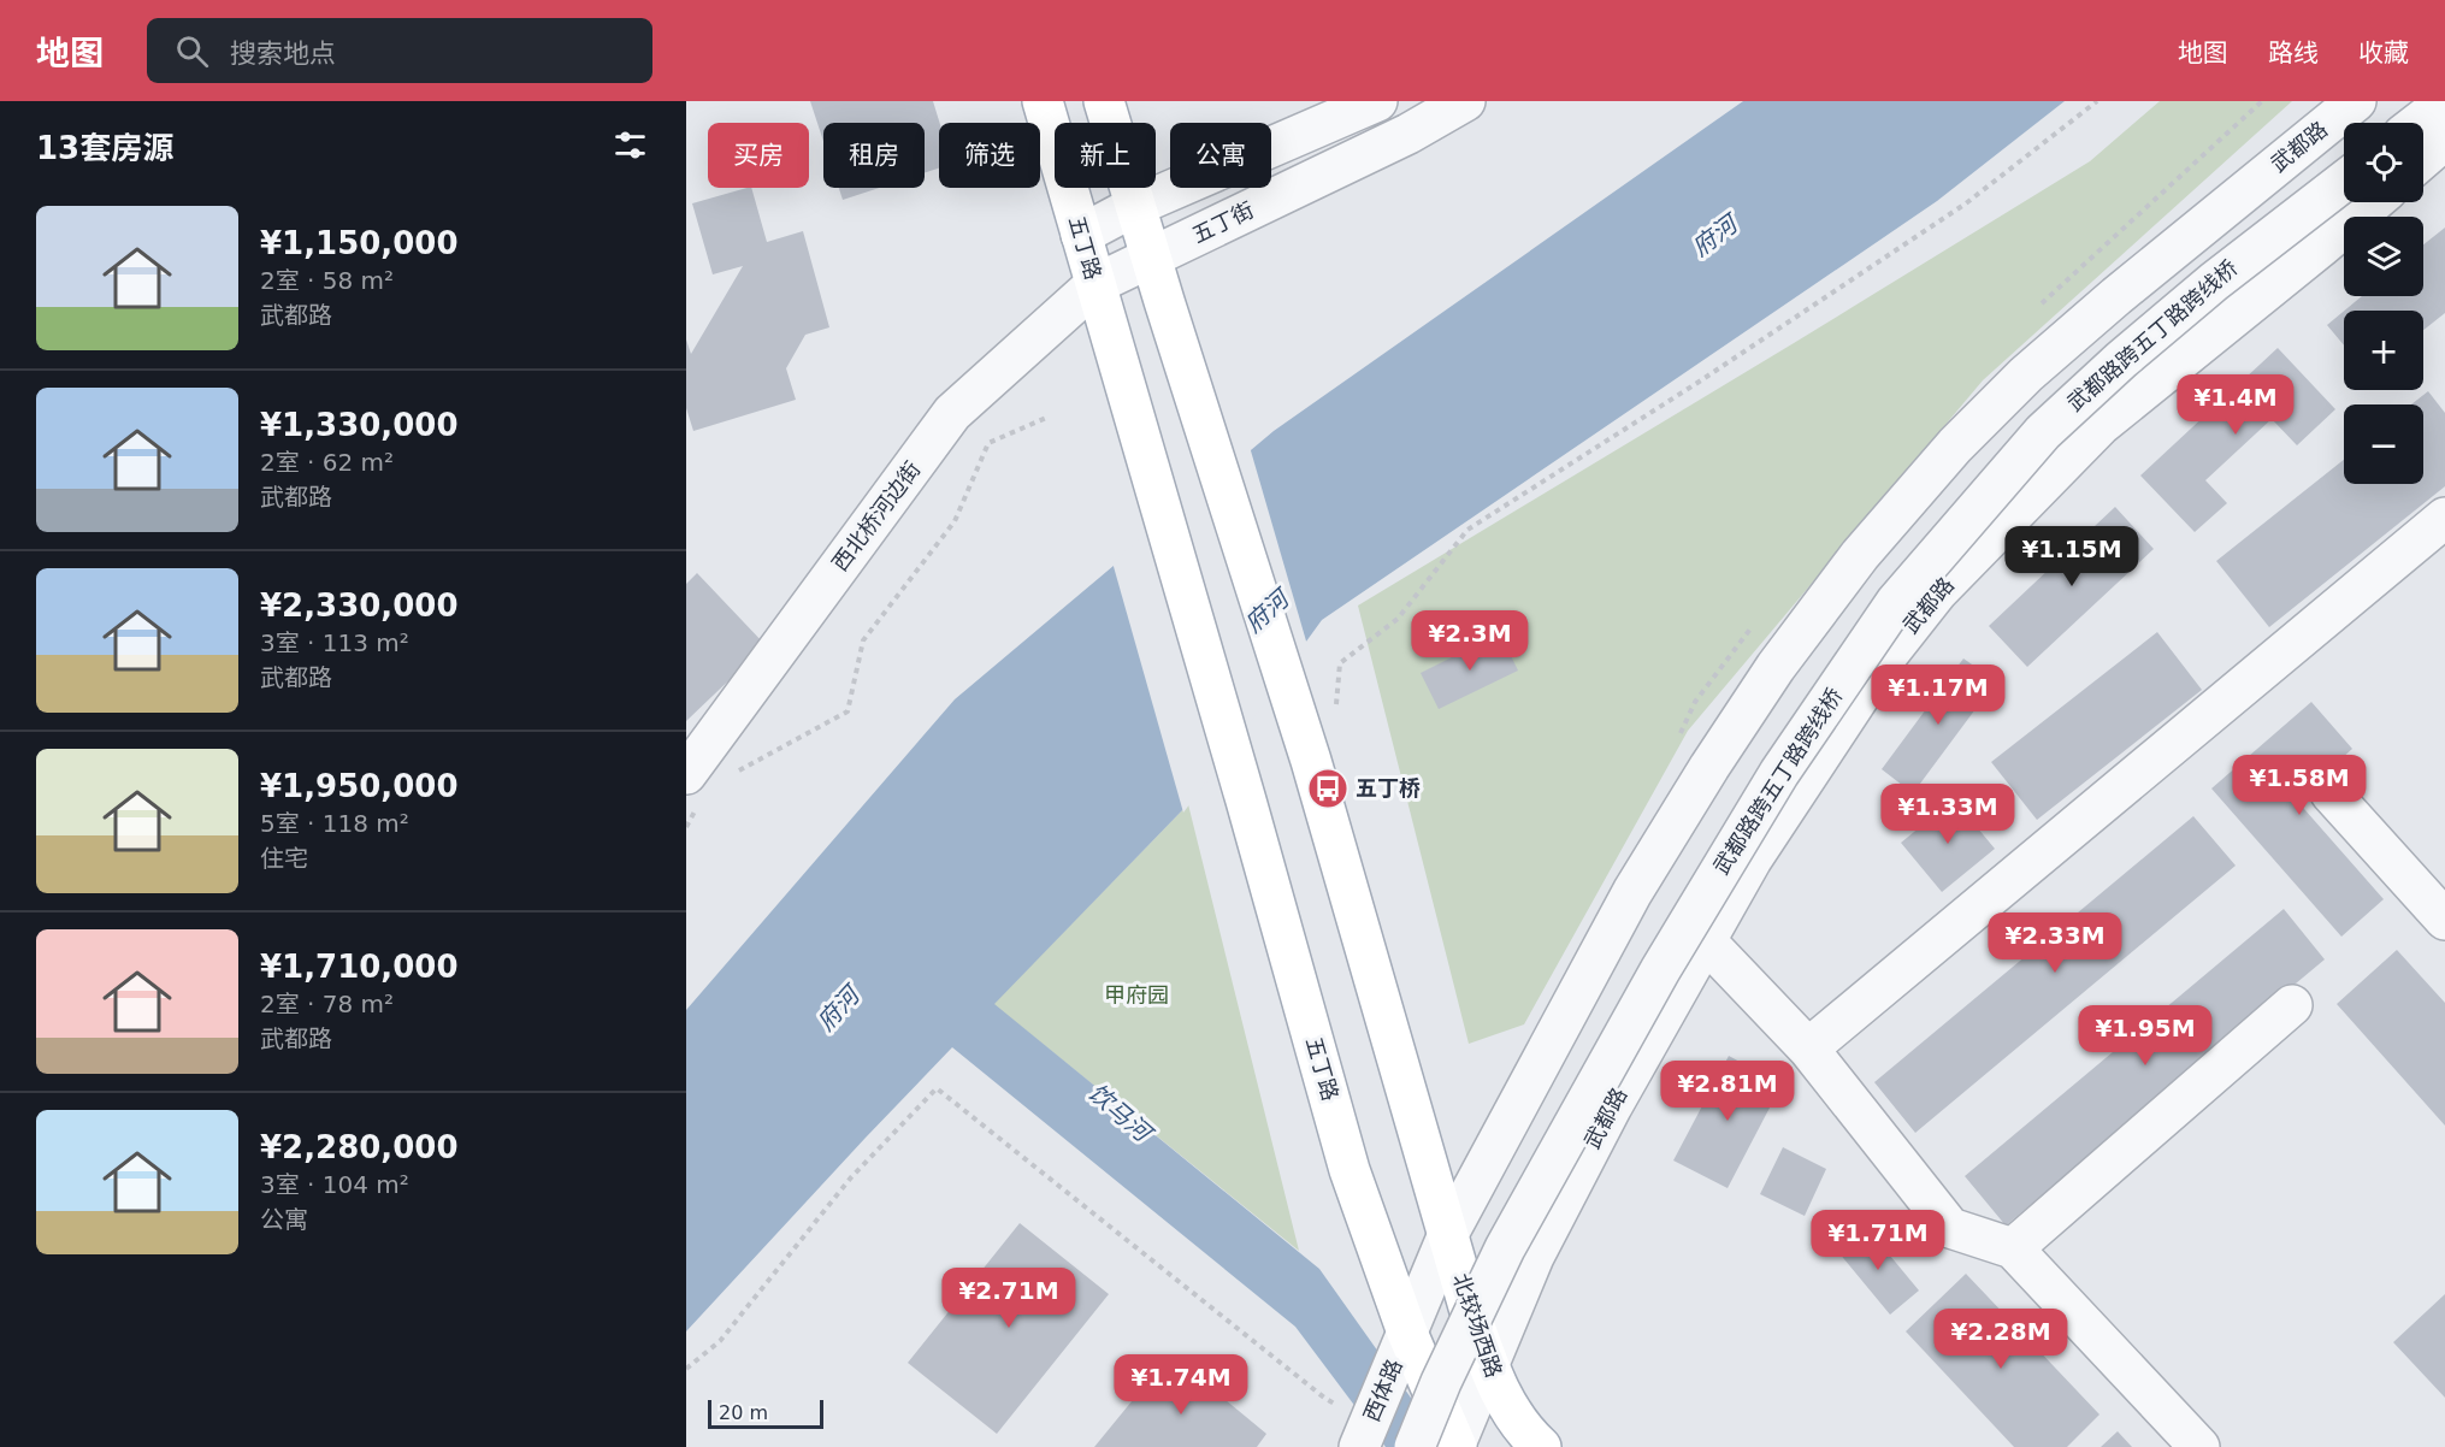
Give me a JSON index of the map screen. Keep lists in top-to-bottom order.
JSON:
{
  "streets": {
    "main road": ["五丁路", "北较场西路"],
    "street": [
      "武都路",
      "五丁街",
      "武都路跨五丁路跨线桥",
      "西北桥河边街",
      "西体路"
    ]
  },
  "crossings": [
    ["武都路", "五丁路"],
    ["武都路", "北较场西路"],
    ["武都路", "西体路"],
    ["五丁街", "五丁路"],
    ["五丁街", "西北桥河边街"],
    ["五丁路", "西北桥河边街"],
    ["五丁路", "西体路"]
  ],
  "water": ["府河", "饮马河"],
  "parks": ["甲府园"],
  "places": {
    "bus stop": ["五丁桥"]
  },
  "scale_bar": "20 m",
  "page": {
    "header": "地图",
    "search": "搜索地点",
    "nav": ["地图", "路线", "收藏"],
    "heading": "13套房源",
    "map_buttons": ["+", "−"],
    "chip": [
      "买房",
      "租房",
      "筛选",
      "新上",
      "公寓"
    ],
    "list": [
      {
        "name": "¥1,150,000",
        "note": "2室 · 58 m² · 武都路"
      },
      {
        "name": "¥1,330,000",
        "note": "2室 · 62 m² · 武都路"
      },
      {
        "name": "¥2,330,000",
        "note": "3室 · 113 m² · 武都路"
      },
      {
        "name": "¥1,950,000",
        "note": "5室 · 118 m² · 住宅"
      },
      {
        "name": "¥1,710,000",
        "note": "2室 · 78 m² · 武都路"
      },
      {
        "name": "¥2,280,000",
        "note": "3室 · 104 m² · 公寓"
      }
    ],
    "price": [
      "¥1.4M",
      "¥1.15M",
      "¥2.3M",
      "¥1.17M",
      "¥1.58M",
      "¥1.33M",
      "¥2.33M",
      "¥1.95M",
      "¥2.81M",
      "¥1.71M",
      "¥2.71M",
      "¥2.28M",
      "¥1.74M"
    ],
    "scale": "20 m"
  }
}
